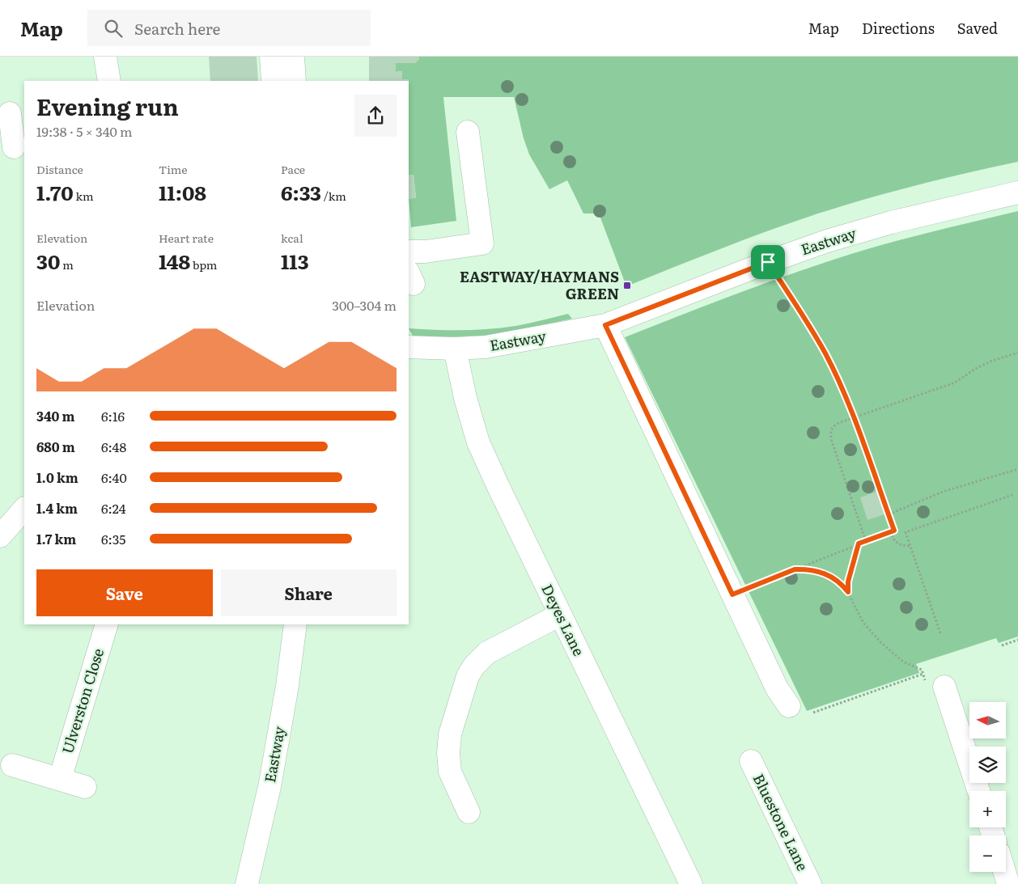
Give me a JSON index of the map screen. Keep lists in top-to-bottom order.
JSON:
{
  "streets": {
    "street": [
      "Eastway",
      "Deyes Lane",
      "Ulverston Close",
      "Bluestone Lane"
    ]
  },
  "crossings": [
    ["Eastway", "Deyes Lane"]
  ],
  "places": {
    "transit": ["EASTWAY/HAYMANS GREEN"]
  },
  "north": "left",
  "page": {
    "header": "Map",
    "search": "Search here",
    "nav": ["Map", "Directions", "Saved"],
    "heading": ["Evening run", "19:38 · 5 × 340 m"],
    "stats": [
      ["Distance", "1.70 km"],
      ["Time", "11:08"],
      ["Pace", "6:33 /km"],
      ["Elevation", "30 m"],
      ["Heart rate", "148 bpm"],
      ["kcal", "113"]
    ],
    "chart": ["Elevation", "300–304 m"],
    "list": [
      {
        "name": "340 m",
        "note": "6:16"
      },
      {
        "name": "680 m",
        "note": "6:48"
      },
      {
        "name": "1.0 km",
        "note": "6:40"
      },
      {
        "name": "1.4 km",
        "note": "6:24"
      },
      {
        "name": "1.7 km",
        "note": "6:35"
      }
    ],
    "buttons": ["Save", "Share"],
    "map_buttons": ["+", "−"]
  }
}
